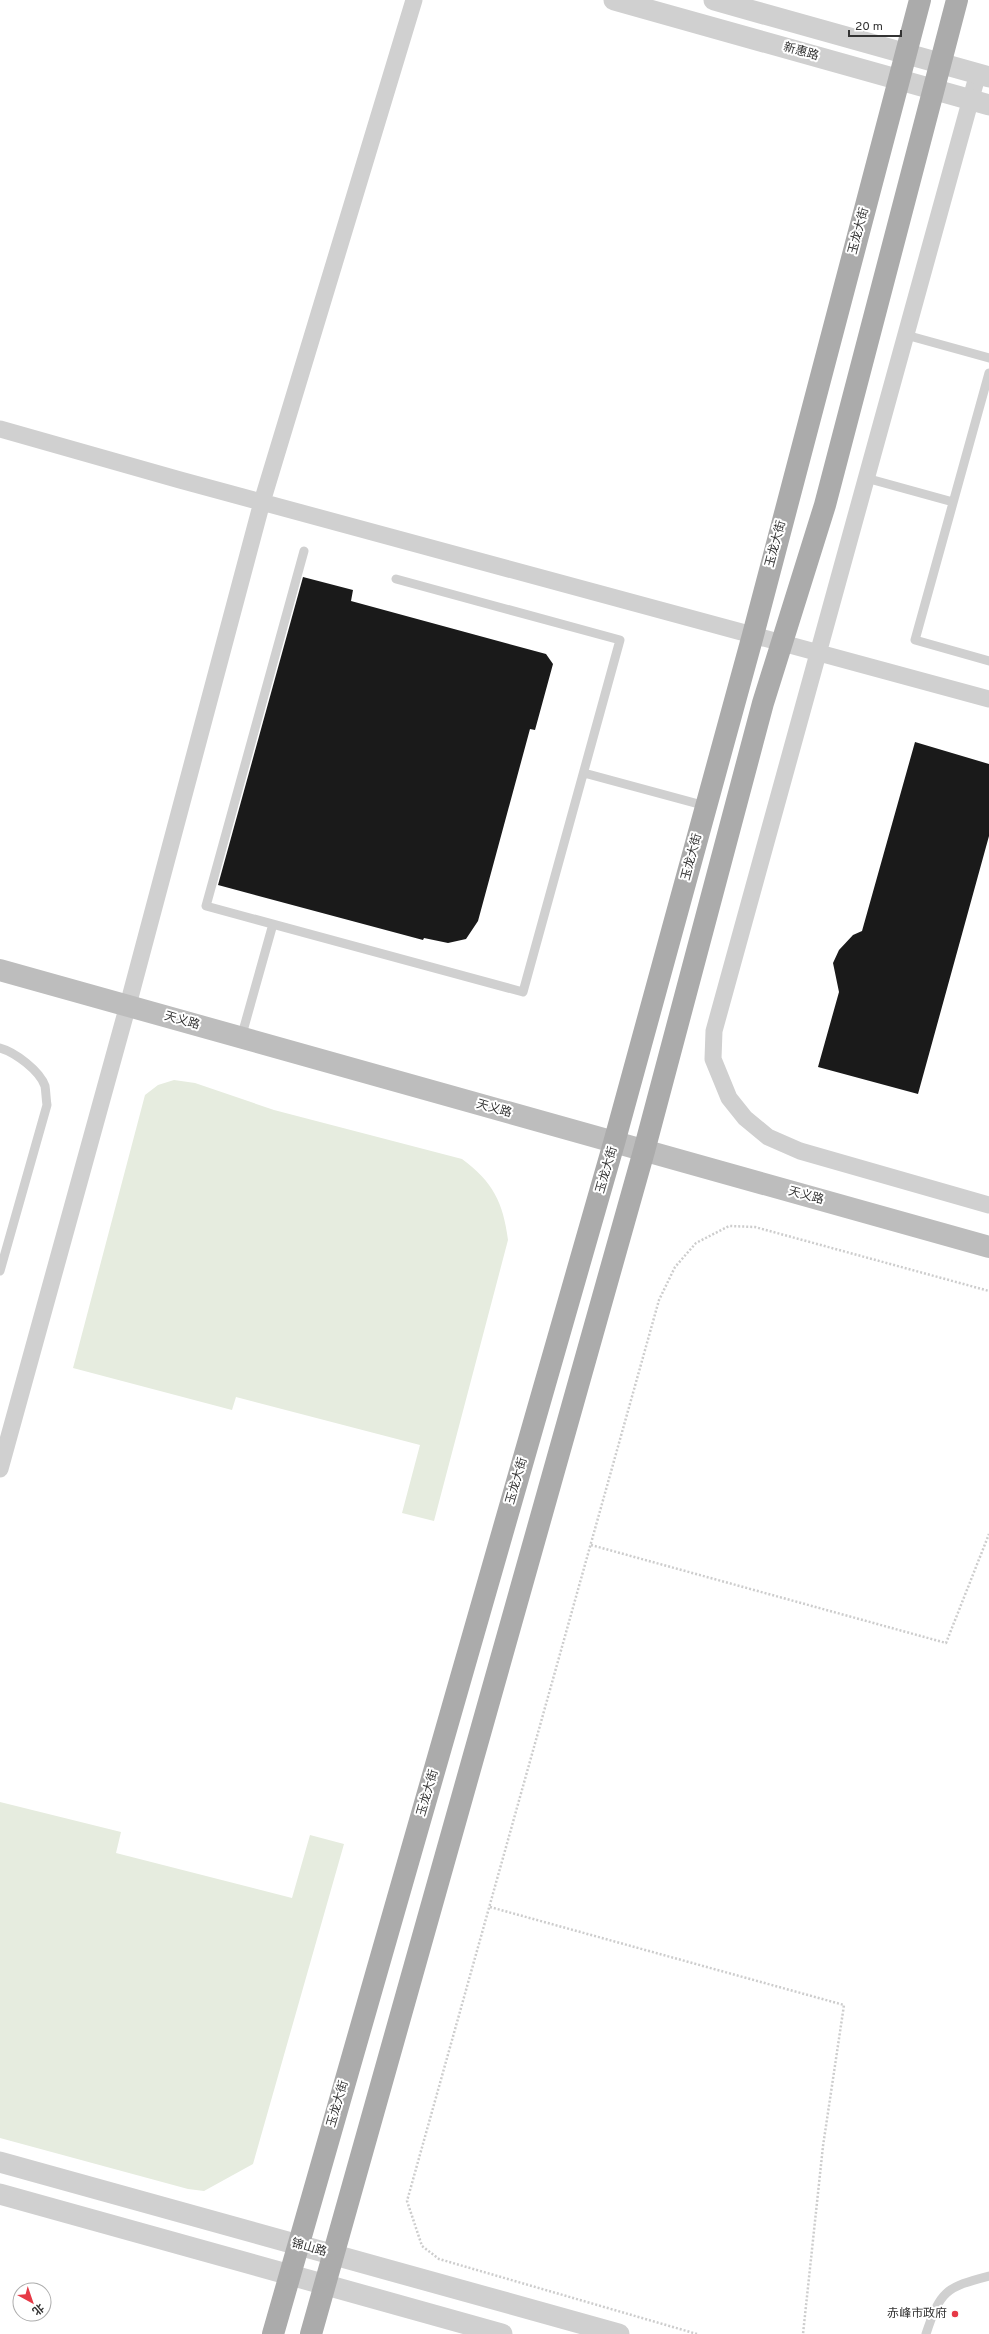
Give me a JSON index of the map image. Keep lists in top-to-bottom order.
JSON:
{
  "streets": {
    "main road": ["玉龙大街", "天义路"],
    "street": ["新惠路", "锦山路"]
  },
  "crossings": [
    ["新惠路", "玉龙大街"],
    ["玉龙大街", "天义路"],
    ["玉龙大街", "锦山路"]
  ],
  "places": ["赤峰市政府"],
  "scale_bar": "20 m",
  "north": "bottom right"
}
